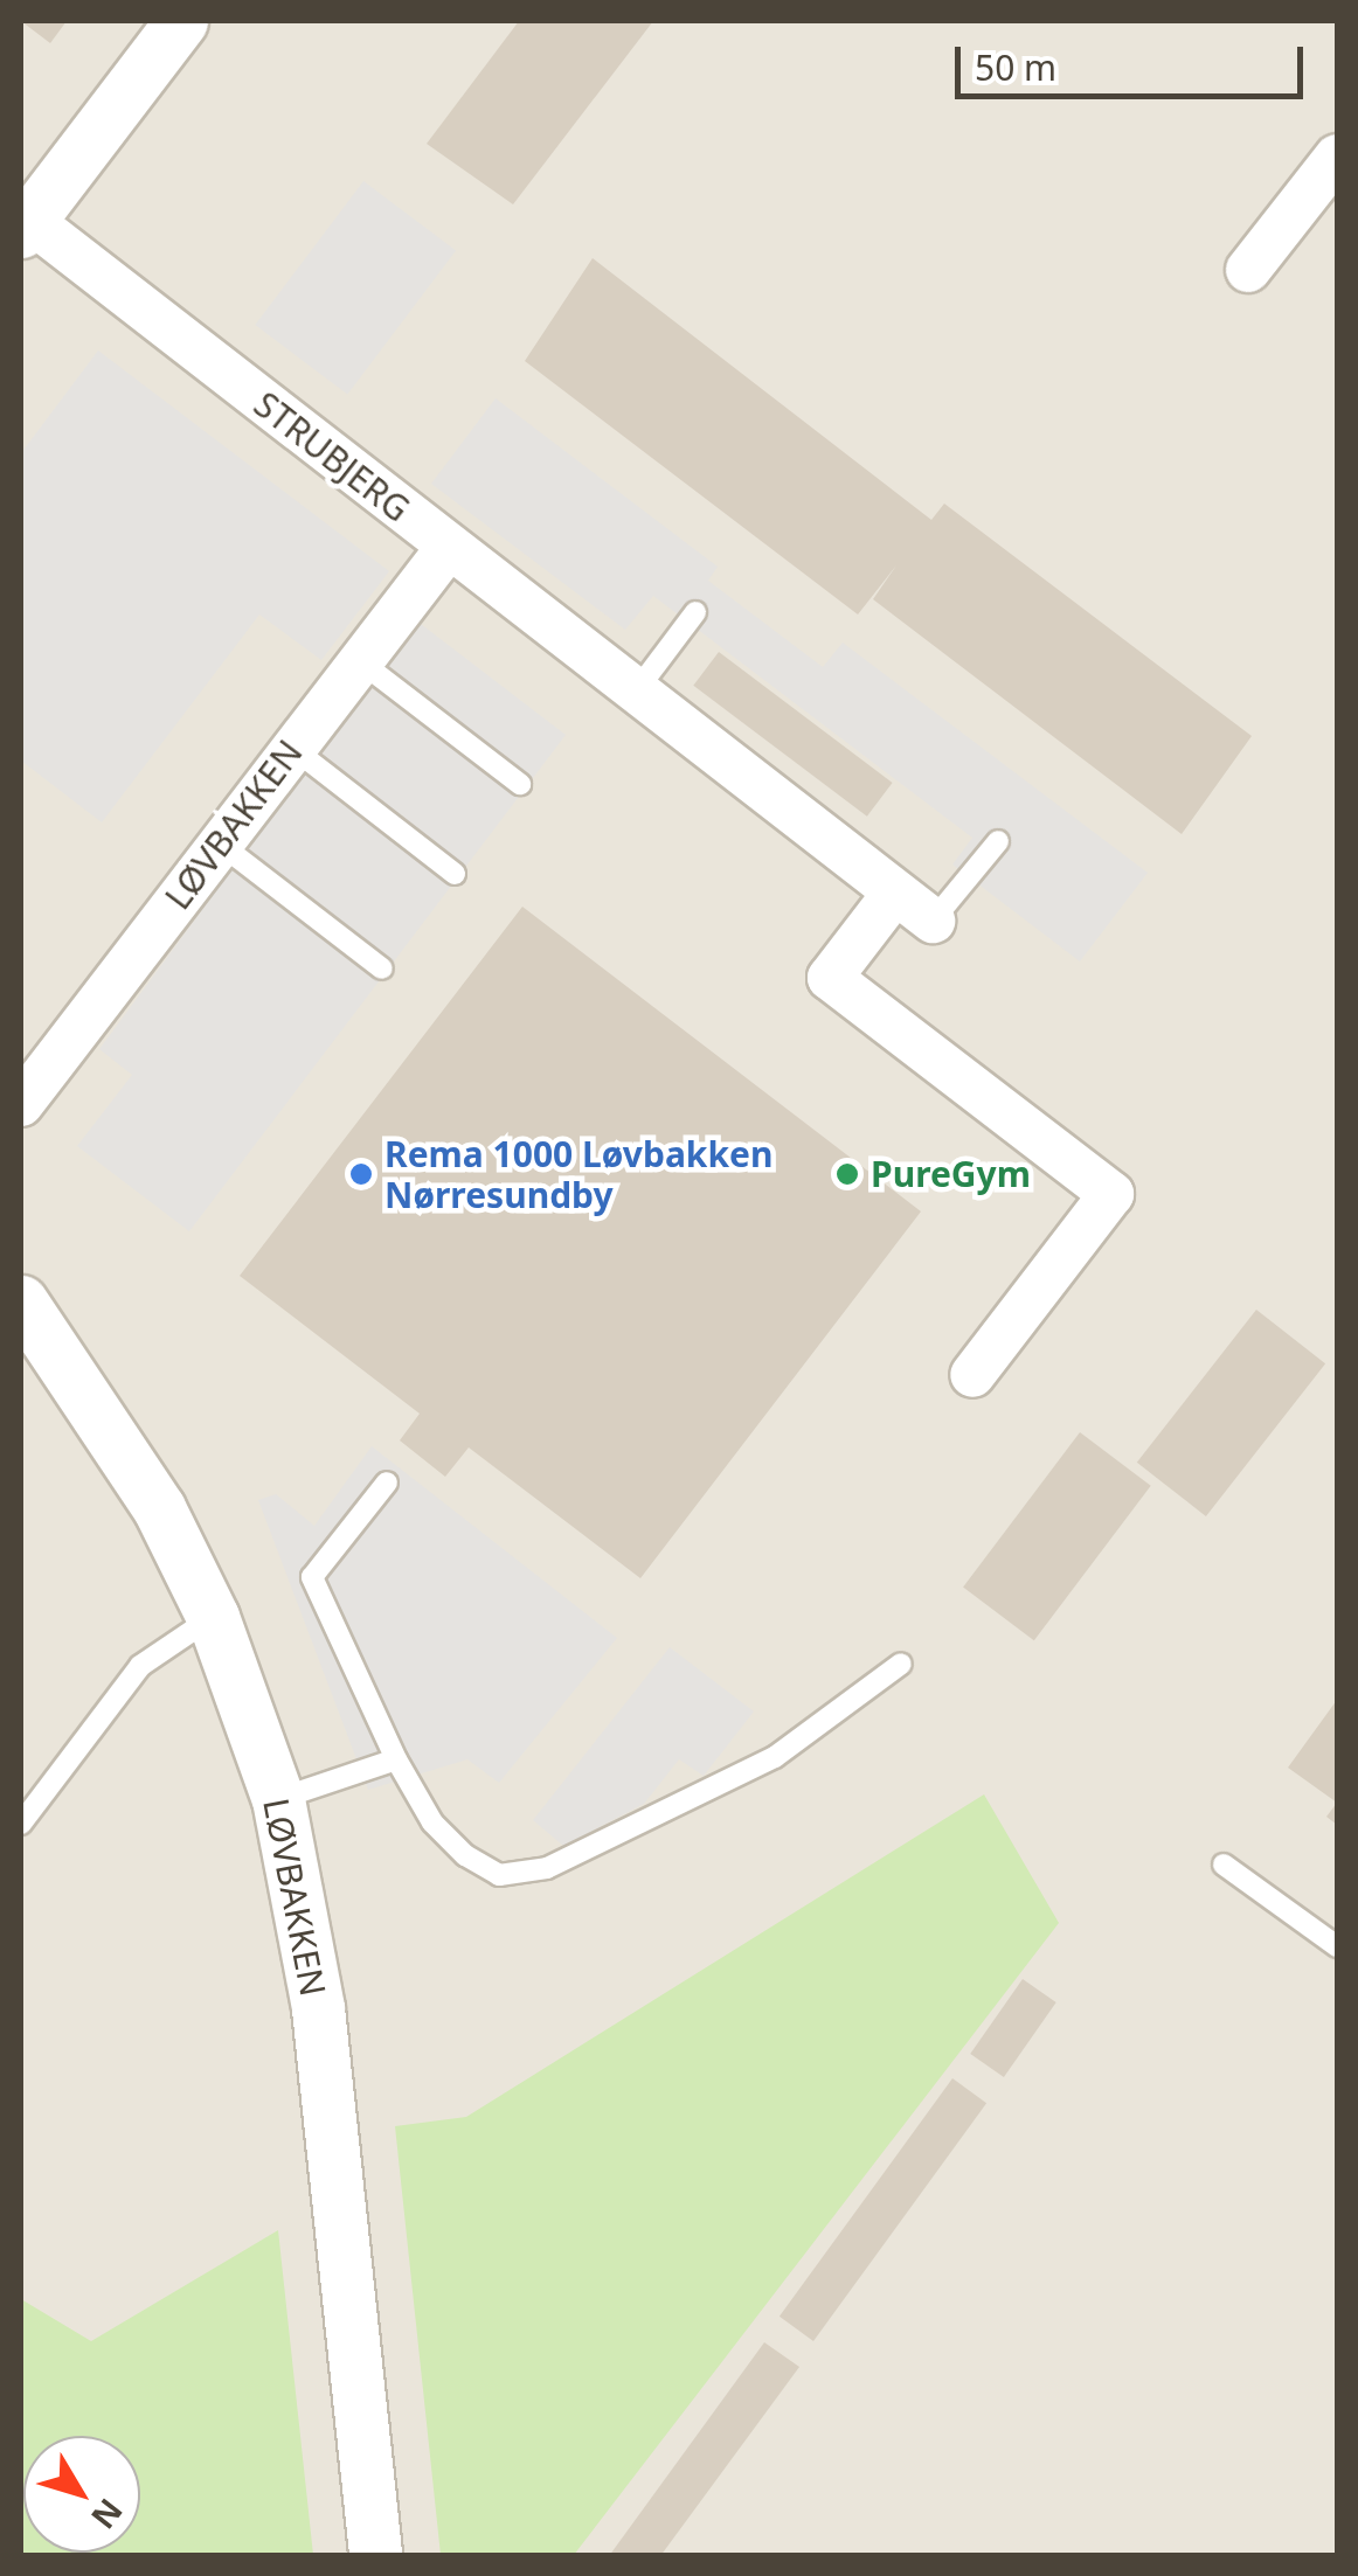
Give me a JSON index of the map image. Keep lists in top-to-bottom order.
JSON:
{
  "streets": {
    "street": ["STRUBJERG", "LØVBAKKEN"]
  },
  "crossings": [
    ["STRUBJERG", "LØVBAKKEN"]
  ],
  "places": ["Rema 1000 Løvbakken Nørresundby", "PureGym"],
  "scale_bar": "50 m",
  "north": "bottom right"
}
